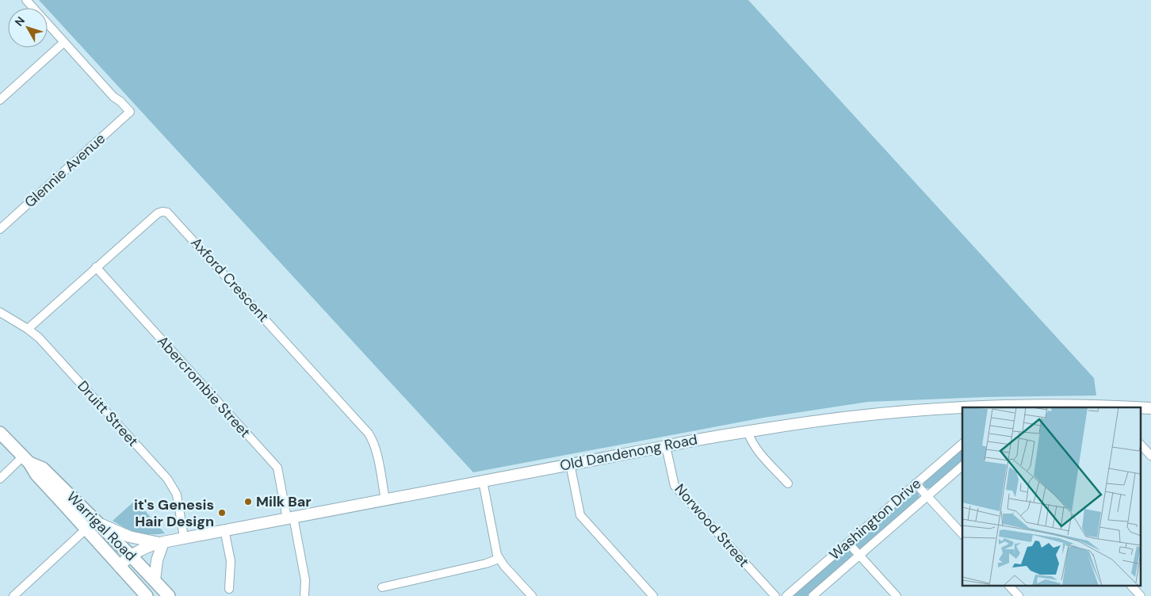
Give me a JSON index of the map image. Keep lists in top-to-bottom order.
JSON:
{
  "streets": {
    "highway": ["Warrigal Road"],
    "main road": ["Old Dandenong Road"],
    "street": [
      "Glennie Avenue",
      "Axford Crescent",
      "Abercrombie Street",
      "Druitt Street",
      "Washington Drive",
      "Norwood Street"
    ]
  },
  "crossings": [
    ["Axford Crescent", "Abercrombie Street"],
    ["Axford Crescent", "Druitt Street"],
    ["Axford Crescent", "Old Dandenong Road"],
    ["Abercrombie Street", "Old Dandenong Road"],
    ["Druitt Street", "Old Dandenong Road"],
    ["Old Dandenong Road", "Norwood Street"],
    ["Old Dandenong Road", "Warrigal Road"]
  ],
  "places": ["Milk Bar", "it's Genesis Hair Design"],
  "north": "top left"
}
